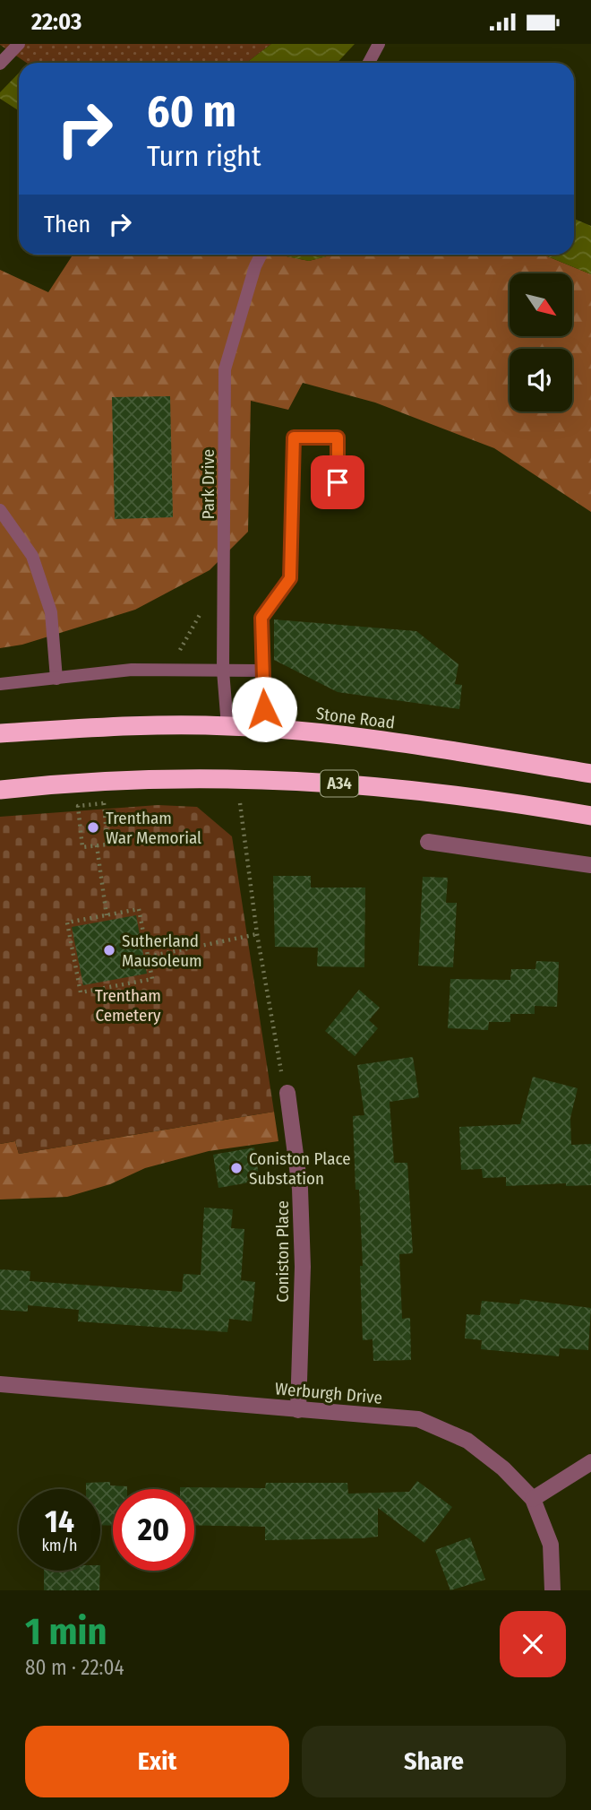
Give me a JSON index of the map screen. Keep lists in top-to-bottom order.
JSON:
{
  "streets": {
    "highway": ["Stone Road", "A34"],
    "street": ["Coniston Place", "Werburgh Drive"],
    "lane": ["Park Drive"]
  },
  "crossings": [
    ["Park Drive", "Stone Road"],
    ["Coniston Place", "Werburgh Drive"]
  ],
  "parks": ["Trentham Cemetery"],
  "places": ["Trentham War Memorial", "Sutherland Mausoleum", "Coniston Place Substation"],
  "north": "bottom right",
  "page": {
    "status": "22:03",
    "turn": ["60 m", "Turn right"],
    "then": "Then",
    "speed": "14 km/h",
    "limit": "20",
    "heading": ["1 min", "80 m · 22:04"],
    "buttons": ["Exit", "Share"]
  }
}
